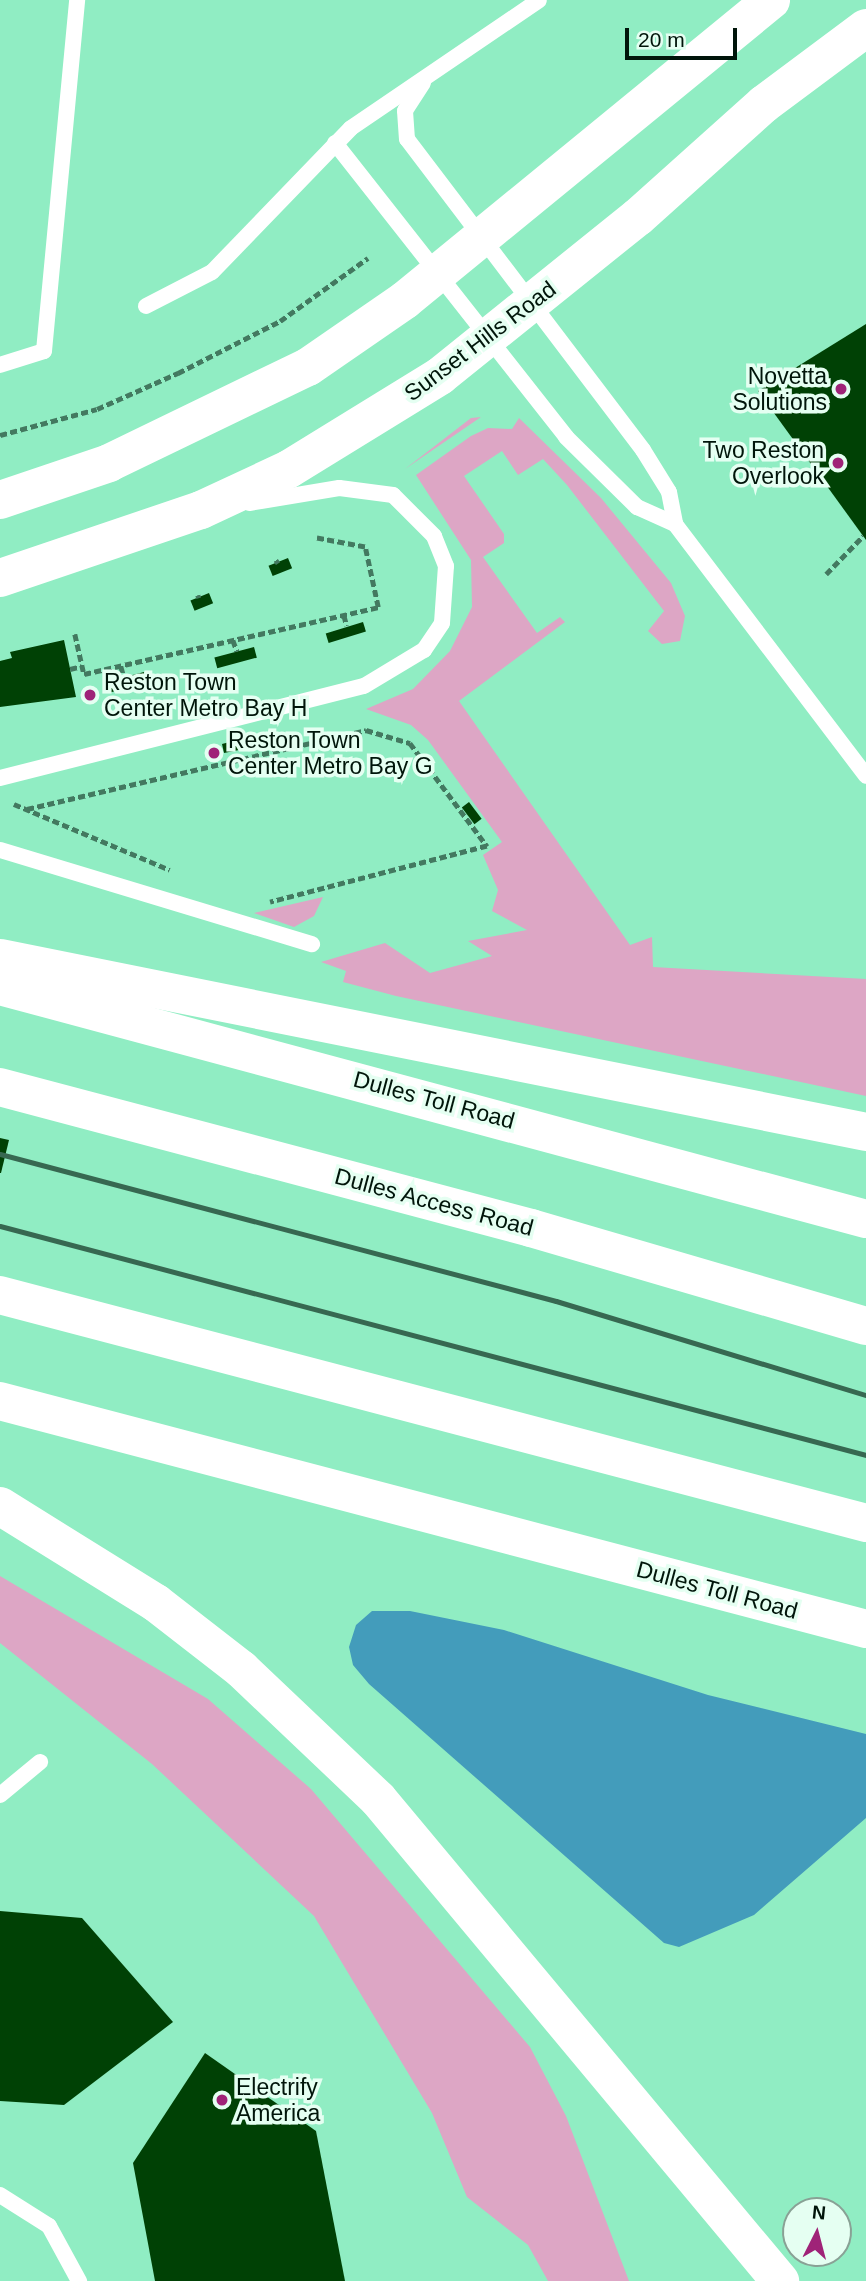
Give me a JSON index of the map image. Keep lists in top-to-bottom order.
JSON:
{
  "streets": {
    "main road": ["Sunset Hills Road", "Dulles Toll Road", "Dulles Access Road"]
  },
  "places": [
    "Novetta Solutions",
    "Two Reston Overlook",
    "Reston Town Center Metro Bay H",
    "Reston Town Center Metro Bay G",
    "Electrify America"
  ],
  "scale_bar": "20 m",
  "north": "top"
}
